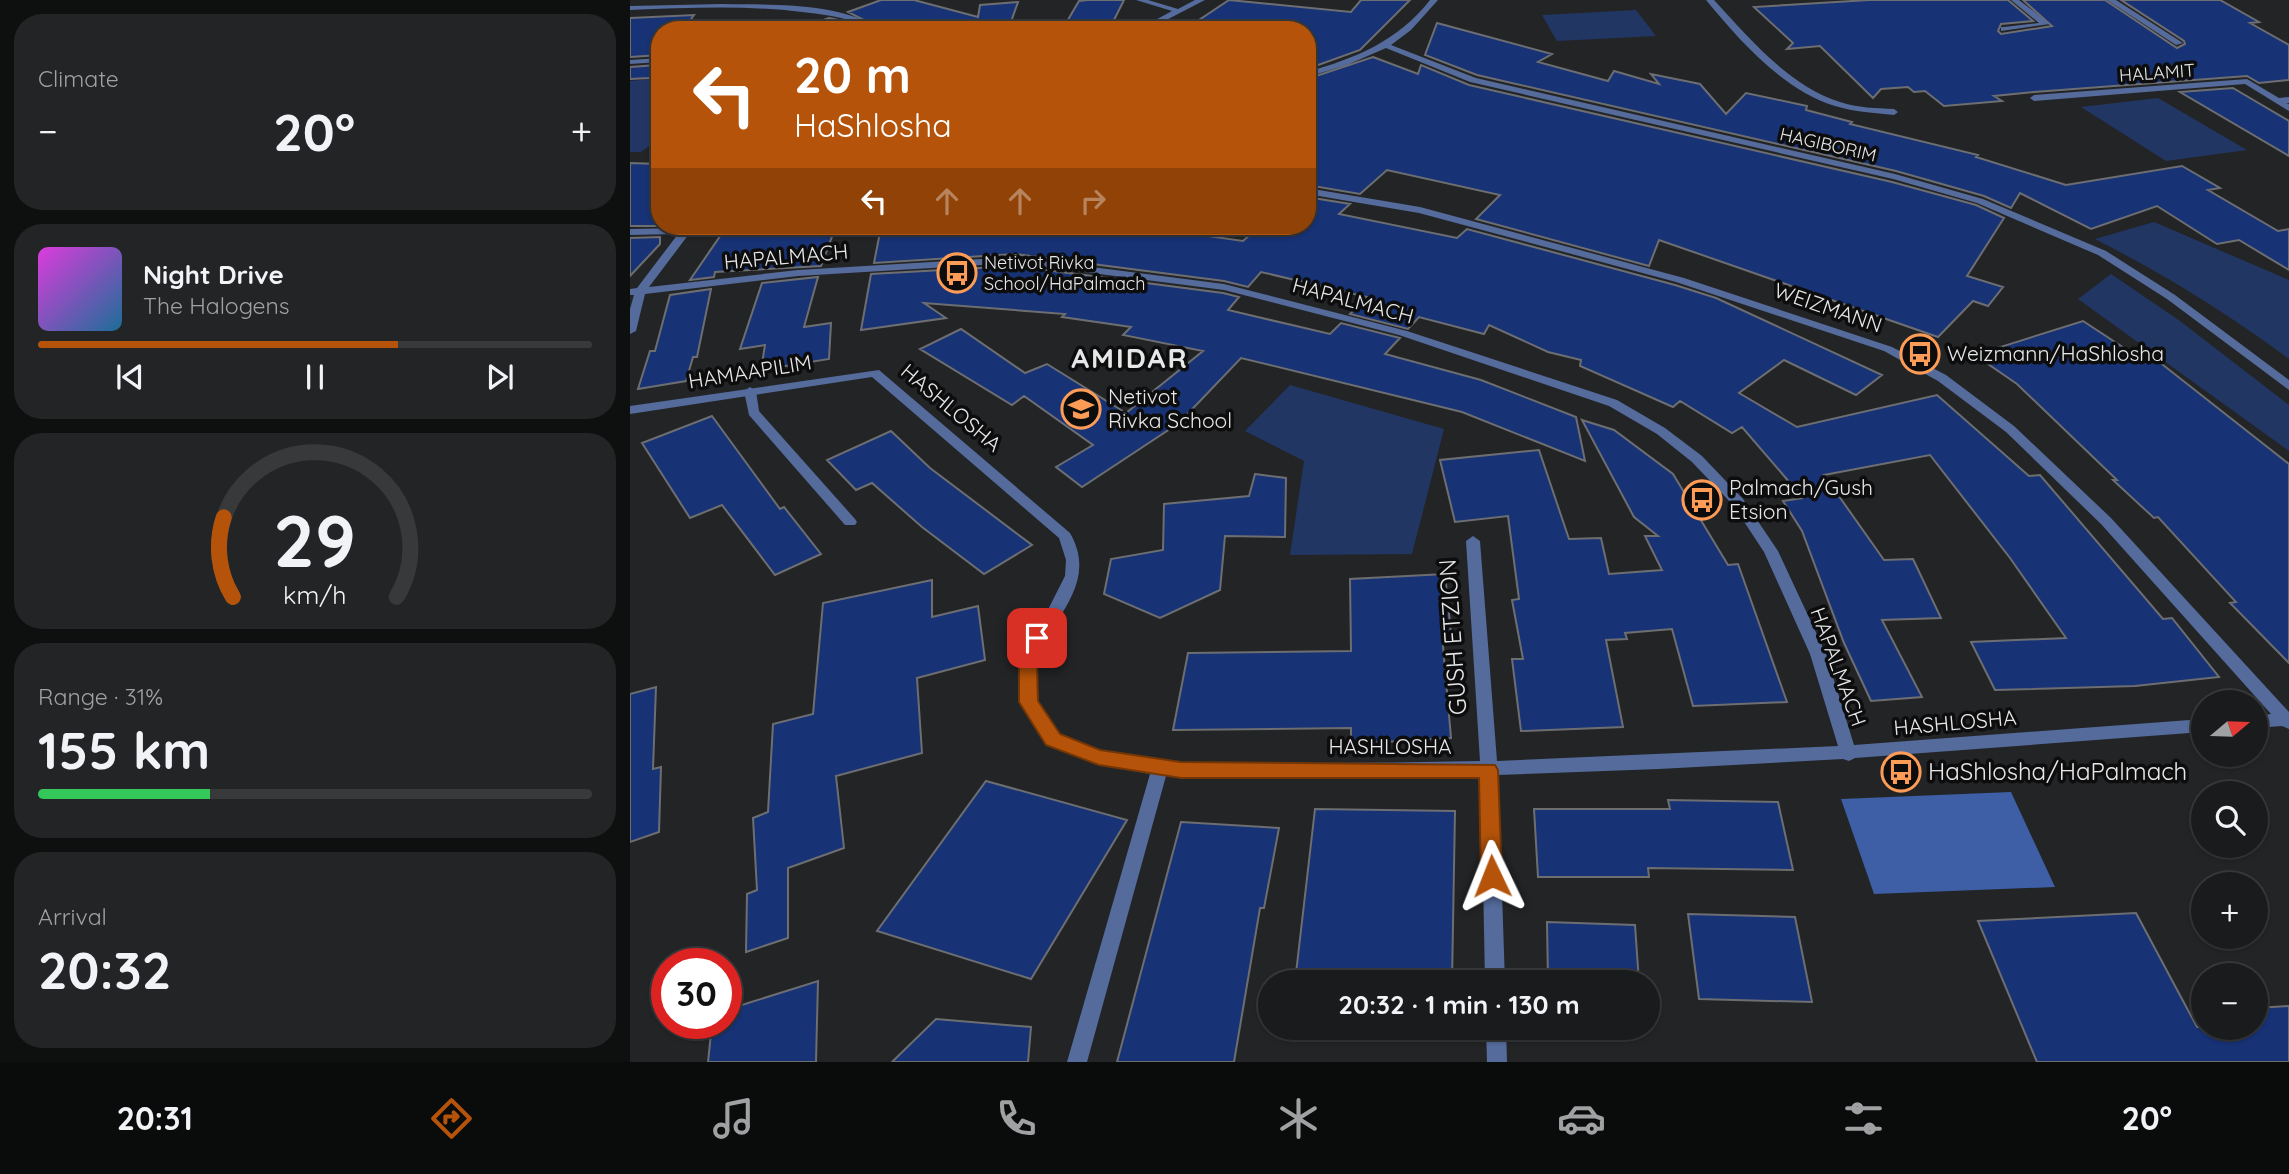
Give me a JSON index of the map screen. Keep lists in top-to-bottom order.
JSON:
{
  "streets": {
    "street": [
      "HALAMIT",
      "HAGIBORIM",
      "HAPALMACH",
      "WEIZMANN",
      "HAMAAPILIM",
      "HASHLOSHA",
      "GUSH ETZION"
    ]
  },
  "crossings": [
    ["HAPALMACH", "HASHLOSHA"],
    ["HAMAAPILIM", "HASHLOSHA"],
    ["HASHLOSHA", "GUSH ETZION"]
  ],
  "districts": ["AMIDAR"],
  "places": {
    "bus stop": [
      "Netivot Rivka School/HaPalmach",
      "Weizmann/HaShlosha",
      "Palmach/Gush Etsion",
      "HaShlosha/HaPalmach"
    ],
    "school or university": ["Netivot Rivka School"]
  },
  "north": "right",
  "page": {
    "tile": [
      "Climate",
      ["Range · 31%", "155 km"],
      ["Arrival", "20:32"]
    ],
    "turn": ["20 m", "HaShlosha"],
    "heat": ["−", "20°", "+"],
    "song": ["Night Drive", "The Halogens"],
    "map_buttons": ["+", "−"],
    "limit": "30",
    "trip": "20:32 · 1 min · 130 m",
    "tabs": ["20:31", "20°"],
    "gauge": ["29", "km/h"]
  }
}
